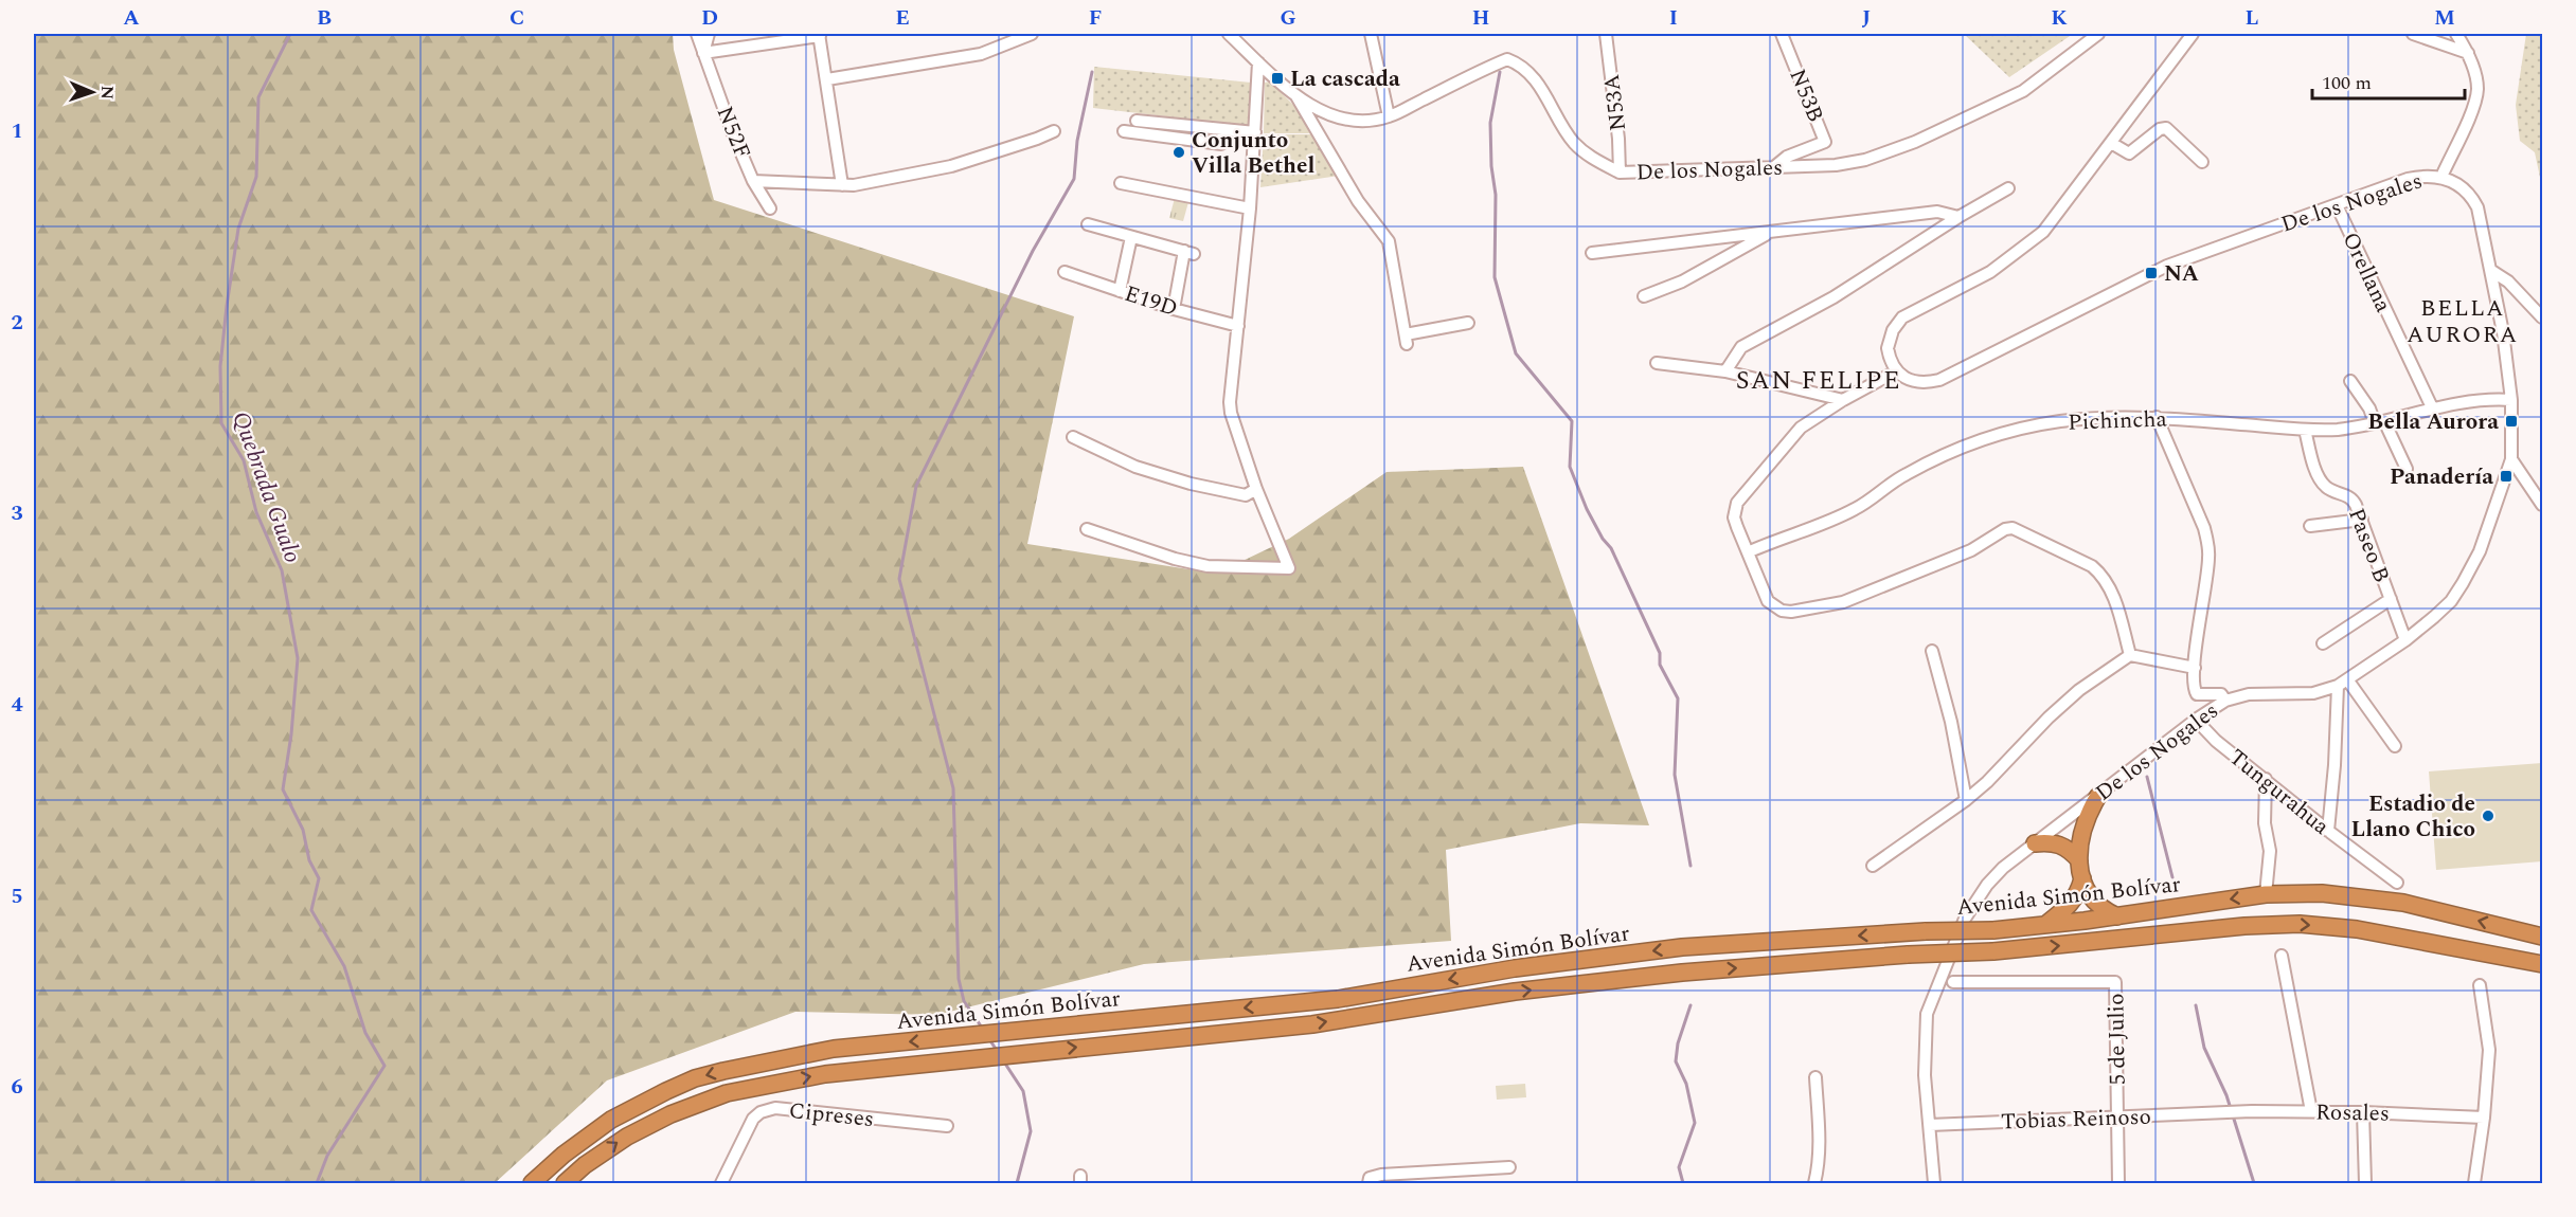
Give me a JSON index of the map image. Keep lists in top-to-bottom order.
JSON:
{
  "streets": {
    "highway": ["Avenida Simón Bolívar"],
    "street": [
      "N53B",
      "N53A",
      "N52F",
      "De los Nogales",
      "Orellana",
      "E19D",
      "Pichincha",
      "Paseo B",
      "Tungurahua",
      "5 de Julio",
      "Rosales",
      "Cipreses",
      "Tobias Reinoso"
    ]
  },
  "crossings": [
    ["N53B", "De los Nogales"],
    ["N53A", "De los Nogales"],
    ["De los Nogales", "Orellana"],
    ["De los Nogales", "Pichincha"],
    ["De los Nogales", "Paseo B"],
    ["De los Nogales", "Tungurahua"],
    ["De los Nogales", "Avenida Simón Bolívar"],
    ["De los Nogales", "Tobias Reinoso"],
    ["Orellana", "Pichincha"],
    ["Pichincha", "Paseo B"],
    ["Tungurahua", "Avenida Simón Bolívar"],
    ["5 de Julio", "Tobias Reinoso"],
    ["Rosales", "Tobias Reinoso"]
  ],
  "districts": ["BELLA AURORA", "SAN FELIPE"],
  "water": ["Quebrada Gualo"],
  "places": {
    "transit": [
      "La cascada",
      "NA",
      "Bella Aurora",
      "Panadería"
    ],
    "other": ["Conjunto Villa Bethel", "Estadio de Llano Chico"]
  },
  "scale_bar": "100 m",
  "north": "right",
  "grid": {
    "columns": [
      "A",
      "B",
      "C",
      "D",
      "E",
      "F",
      "G",
      "H",
      "I",
      "J",
      "K",
      "L",
      "M"
    ],
    "rows": [
      "1",
      "2",
      "3",
      "4",
      "5",
      "6"
    ]
  }
}
